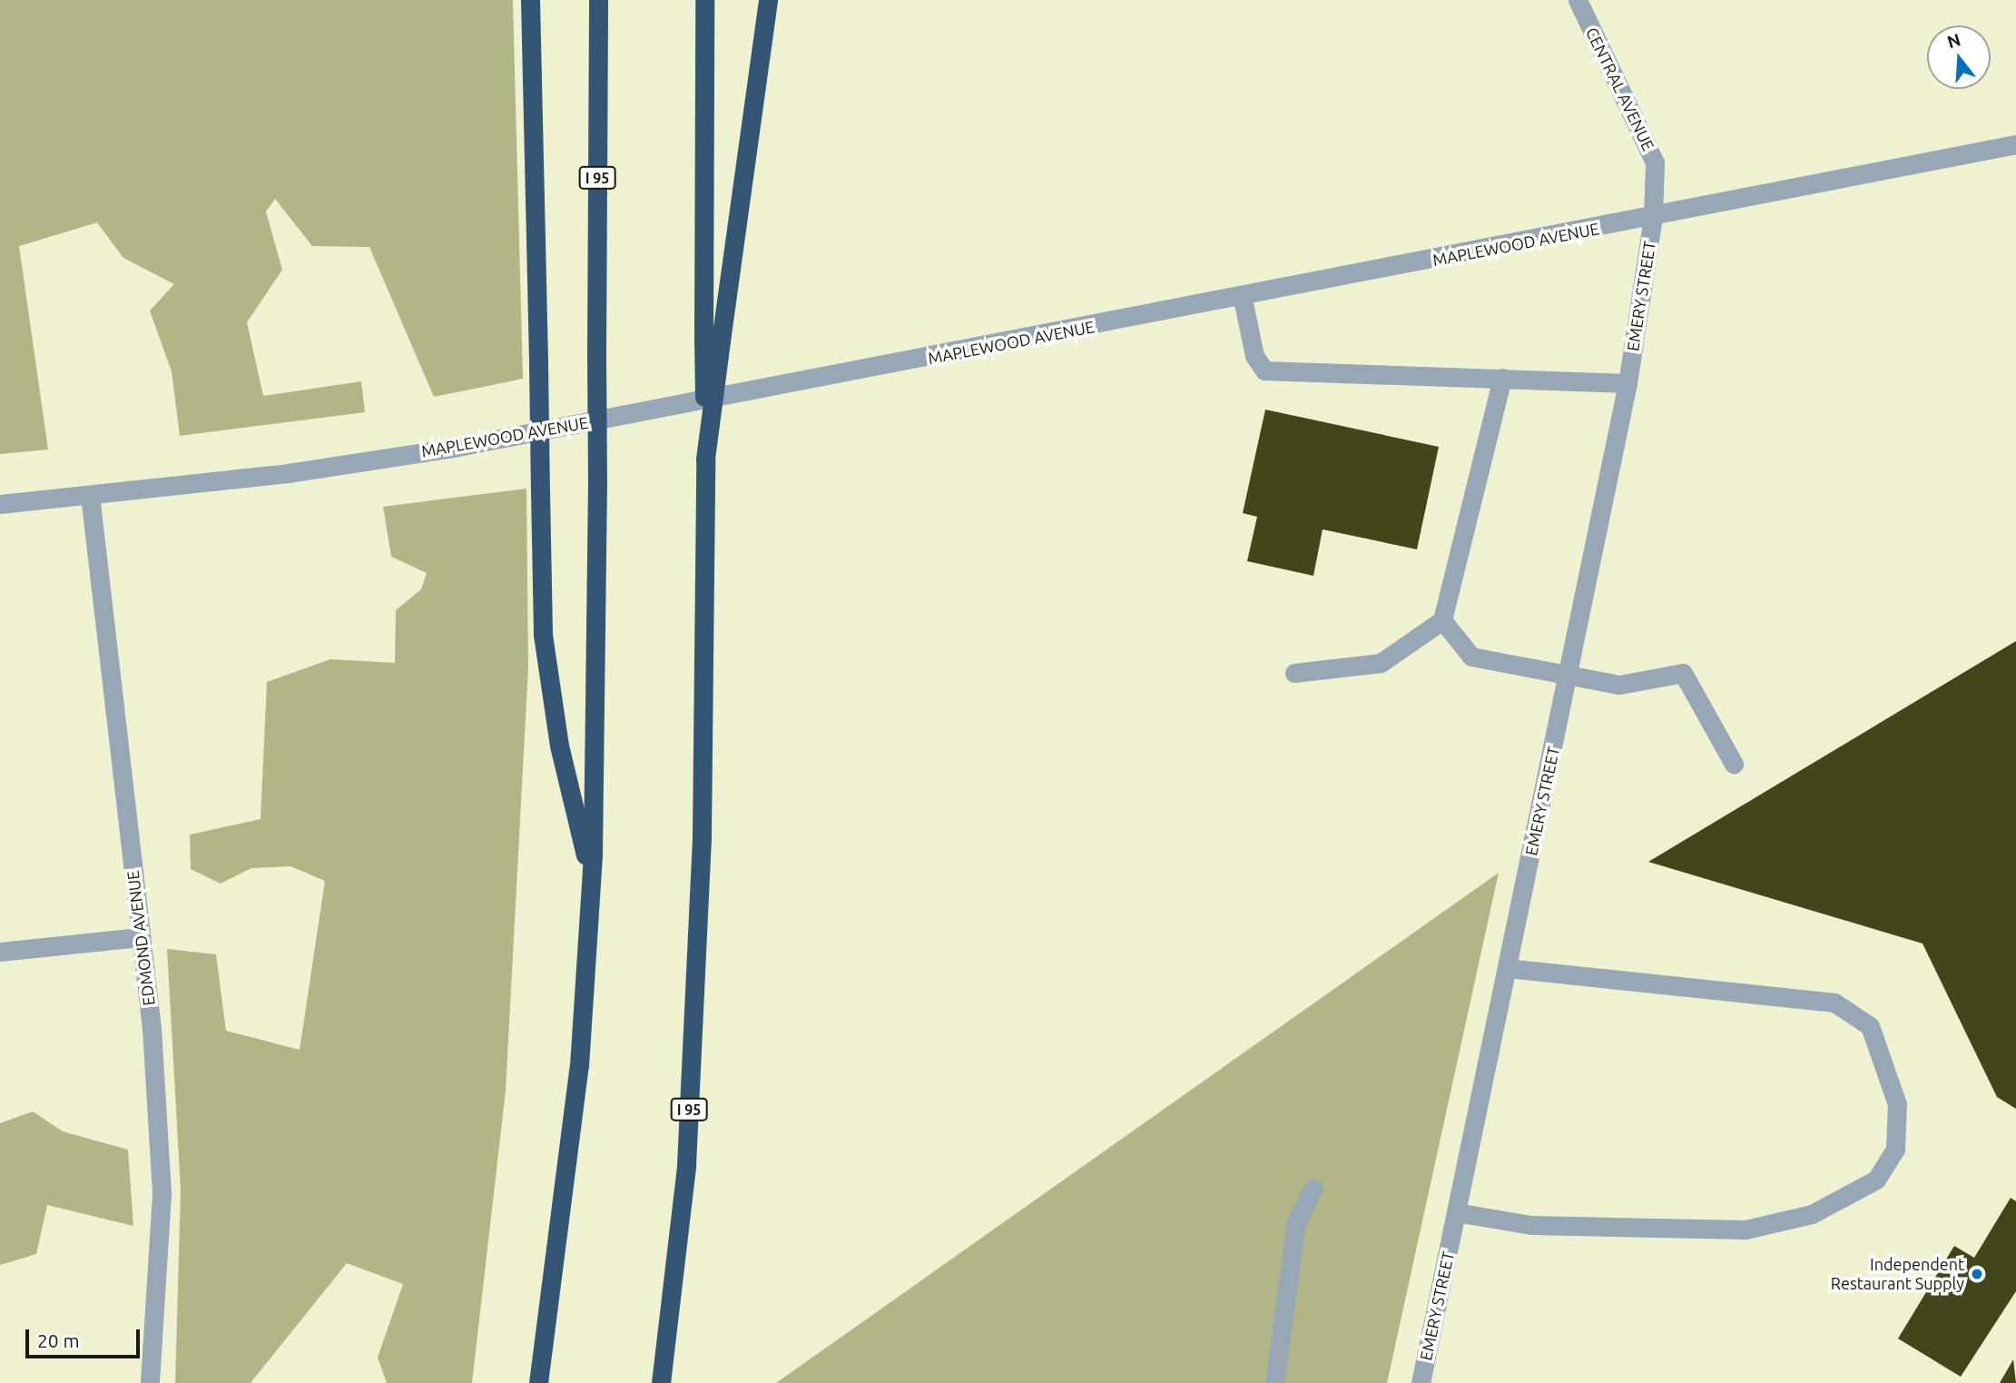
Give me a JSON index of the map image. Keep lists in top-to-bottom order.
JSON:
{
  "streets": {
    "highway": ["I 95"],
    "street": [
      "CENTRAL AVENUE",
      "MAPLEWOOD AVENUE",
      "EMERY STREET",
      "EDMOND AVENUE"
    ]
  },
  "crossings": [
    ["CENTRAL AVENUE", "MAPLEWOOD AVENUE"],
    ["CENTRAL AVENUE", "EMERY STREET"],
    ["MAPLEWOOD AVENUE", "EMERY STREET"],
    ["MAPLEWOOD AVENUE", "EDMOND AVENUE"]
  ],
  "places": ["Independent Restaurant Supply"],
  "scale_bar": "20 m",
  "north": "top"
}
